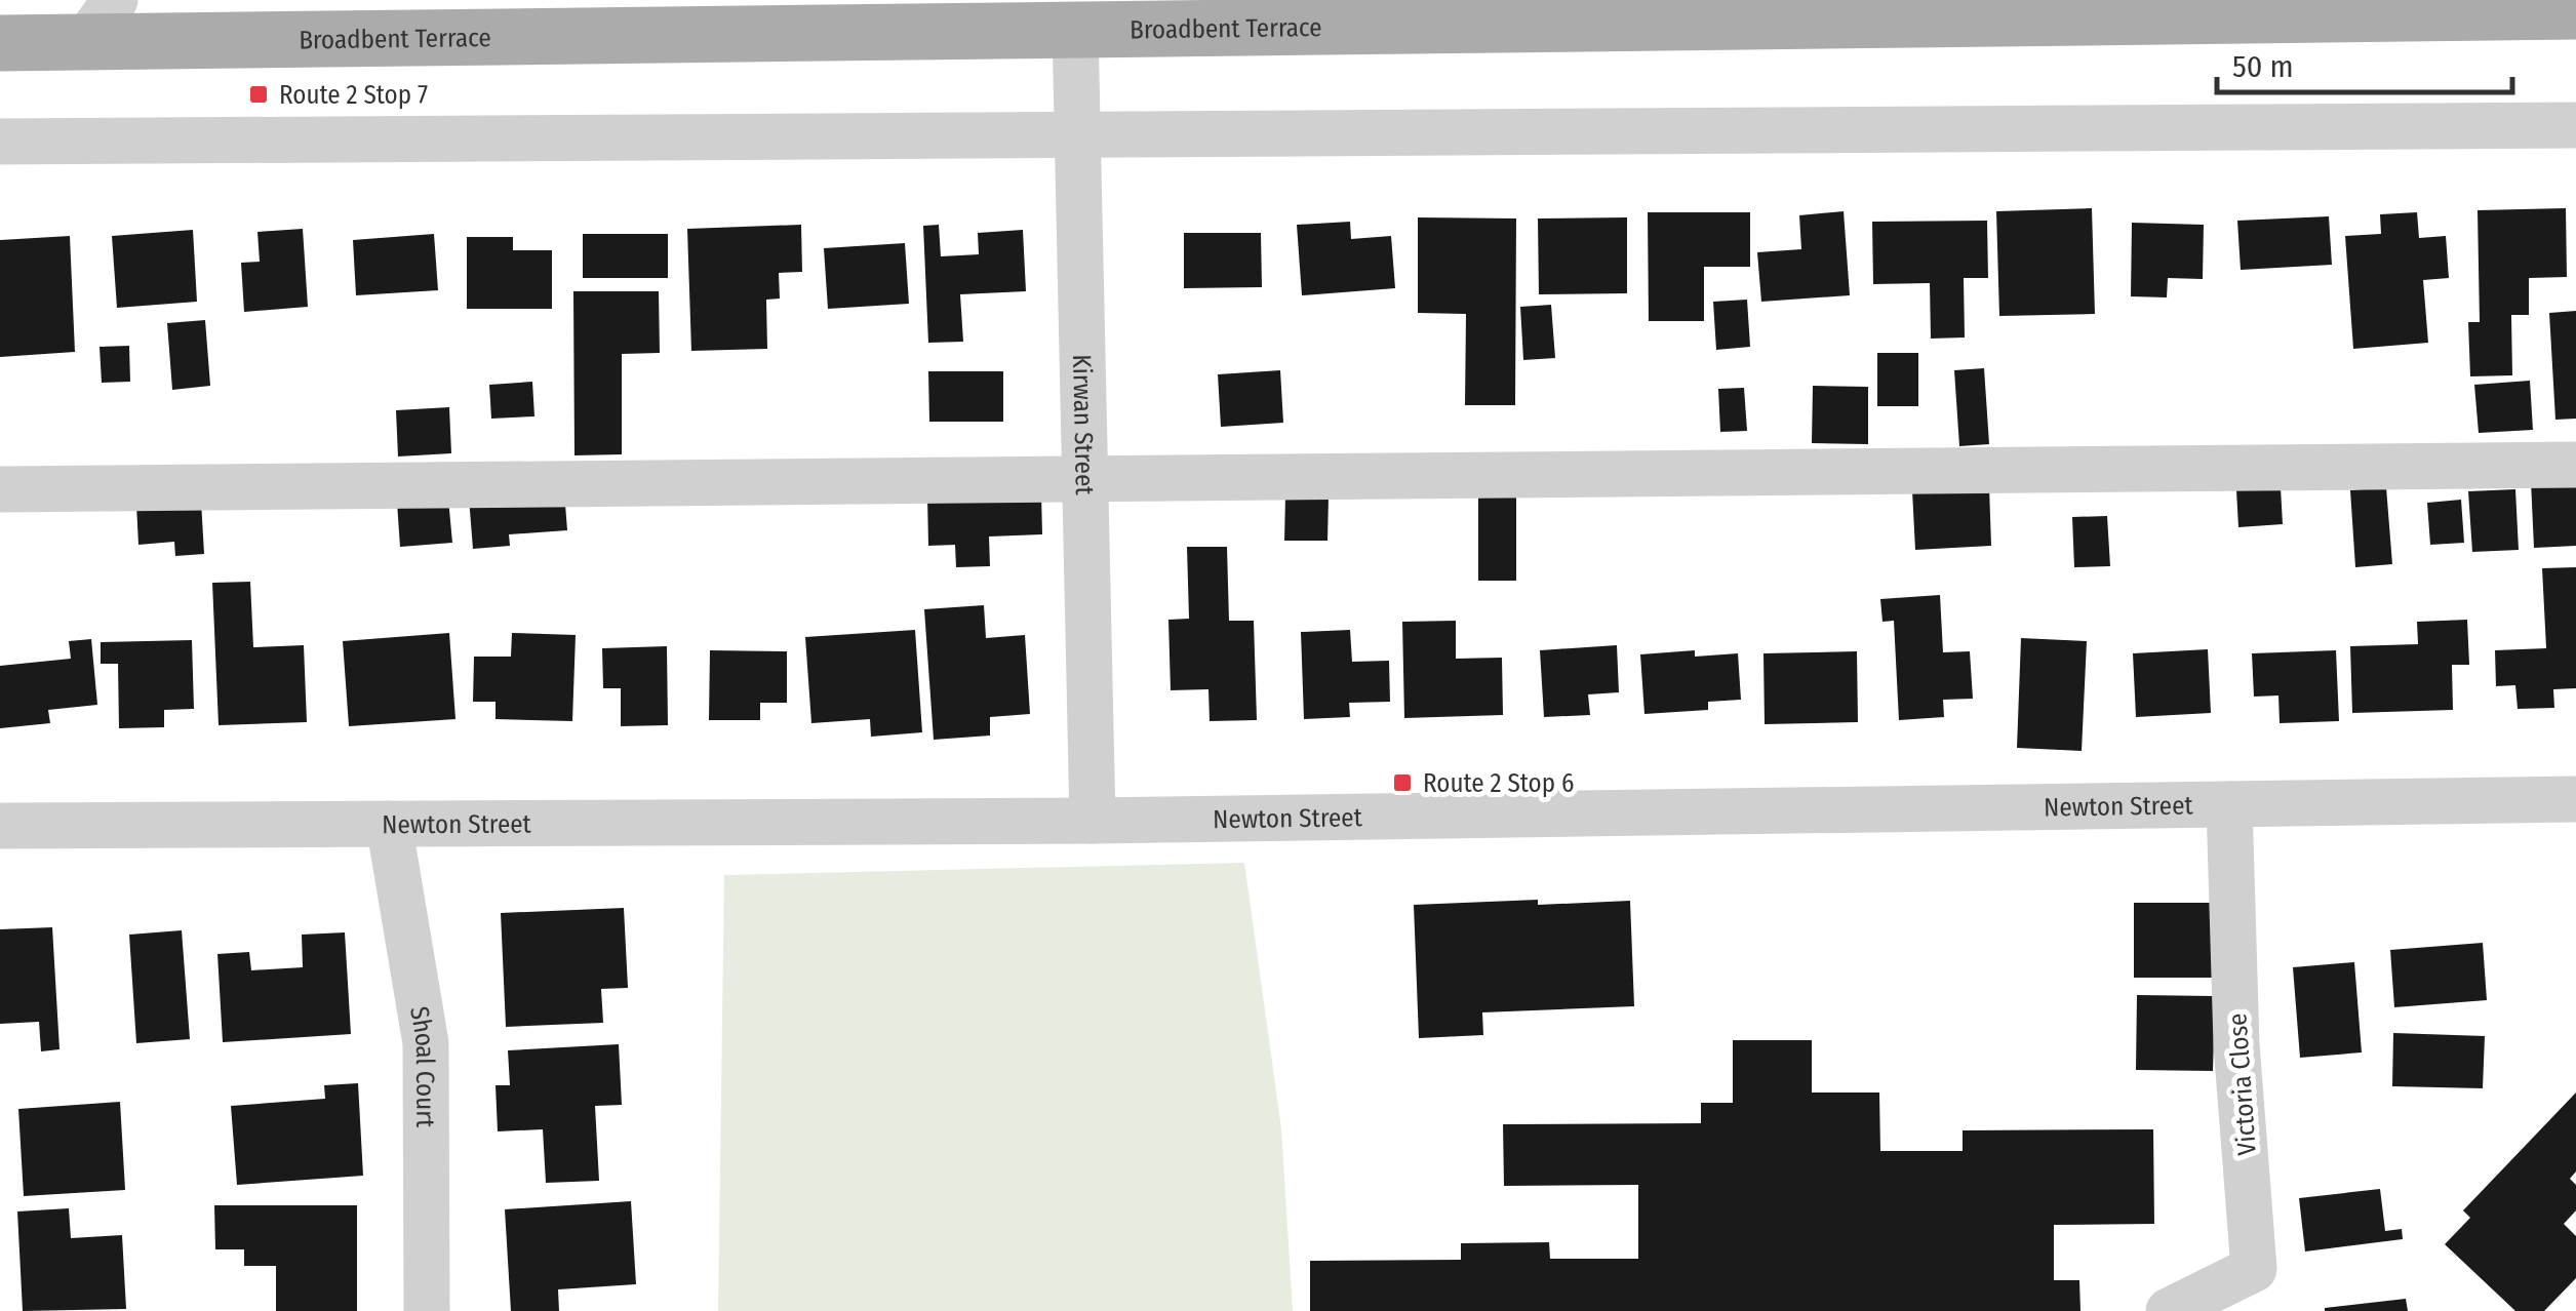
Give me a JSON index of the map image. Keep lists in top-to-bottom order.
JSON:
{
  "streets": {
    "main road": ["Broadbent Terrace"],
    "street": [
      "Kirwan Street",
      "Newton Street",
      "Shoal Court",
      "Victoria Close"
    ]
  },
  "crossings": [
    ["Broadbent Terrace", "Kirwan Street"],
    ["Kirwan Street", "Newton Street"],
    ["Newton Street", "Shoal Court"],
    ["Newton Street", "Victoria Close"]
  ],
  "places": {
    "transit": ["Route 2 Stop 7", "Route 2 Stop 6"]
  },
  "scale_bar": "50 m"
}
